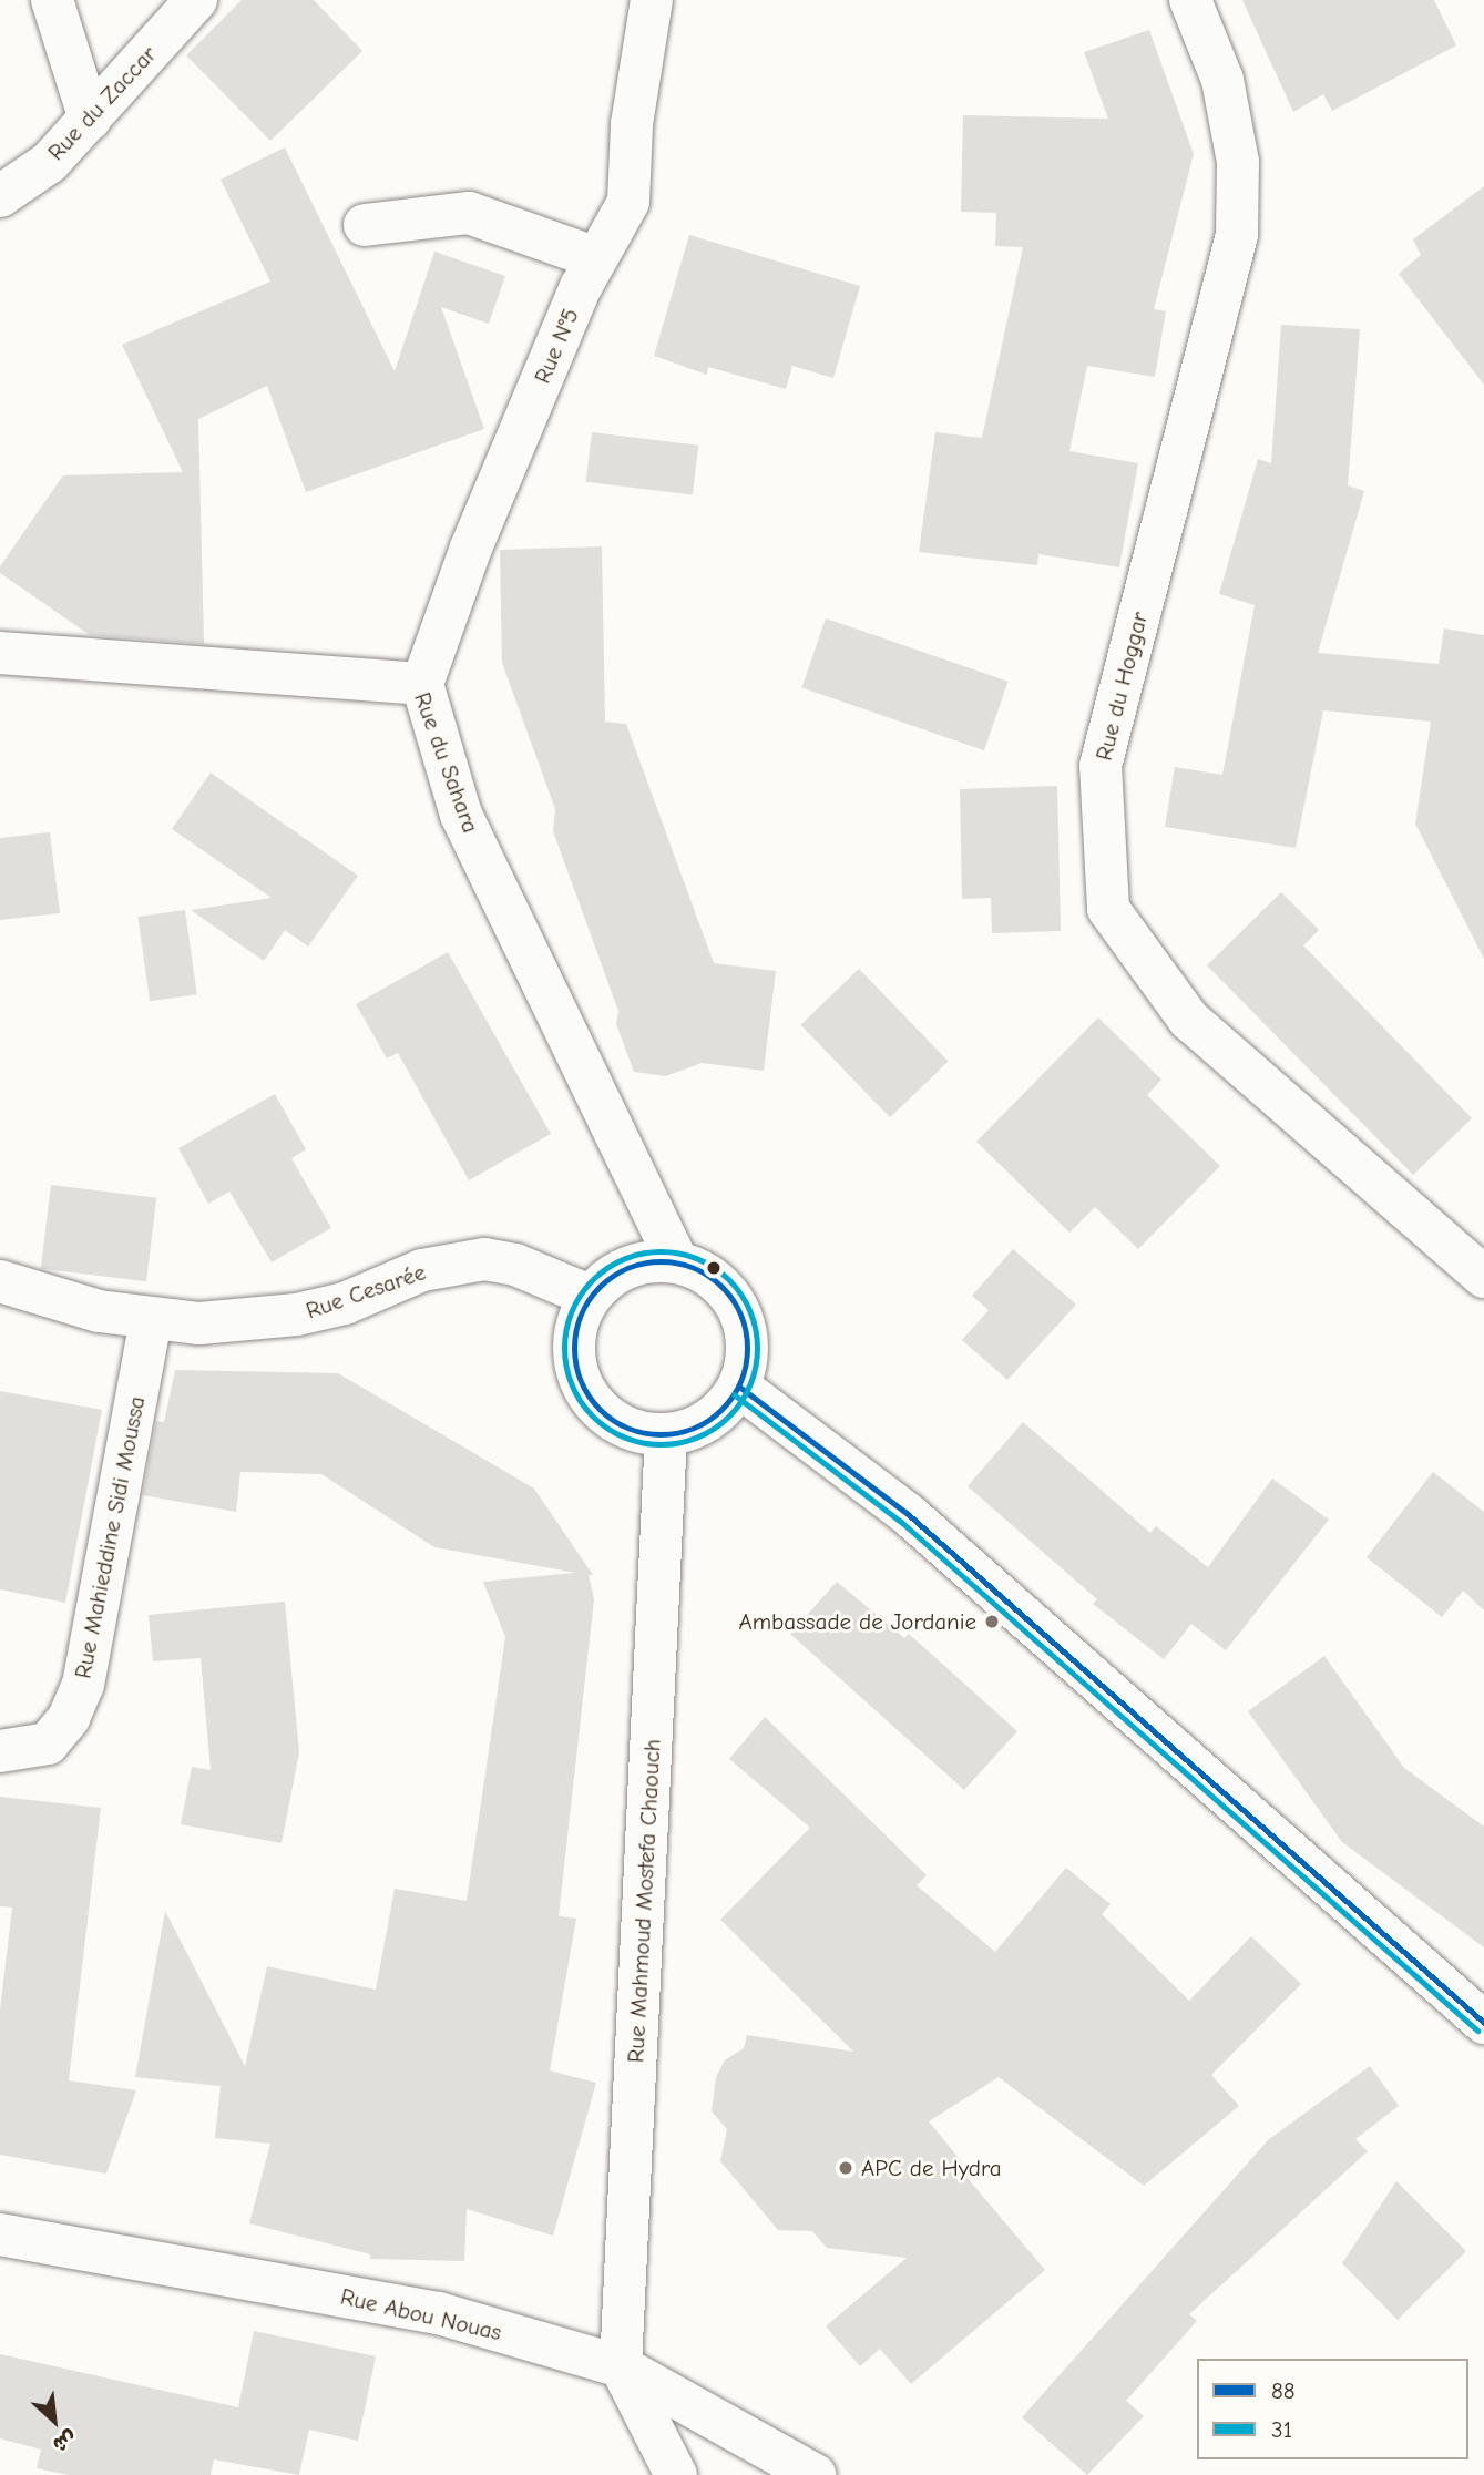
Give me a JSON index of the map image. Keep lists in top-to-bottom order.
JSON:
{
  "streets": {
    "street": [
      "Rue du Zaccar",
      "Rue N°5",
      "Rue du Hoggar",
      "Rue du Sahara",
      "Rue Cesarée",
      "Rue Mahieddine Sidi Moussa",
      "Rue Mahmoud Mostefa Chaouch",
      "Rue Abou Nouas"
    ]
  },
  "crossings": [
    ["Rue N°5", "Rue du Sahara"],
    ["Rue du Sahara", "Rue Cesarée"],
    ["Rue du Sahara", "Rue Mahmoud Mostefa Chaouch"],
    ["Rue Cesarée", "Rue Mahieddine Sidi Moussa"],
    ["Rue Cesarée", "Rue Mahmoud Mostefa Chaouch"],
    ["Rue Mahmoud Mostefa Chaouch", "Rue Abou Nouas"]
  ],
  "places": ["Ambassade de Jordanie", "APC de Hydra"],
  "lines": ["transit line 31", "transit line 88"],
  "legend": ["88", "31"],
  "north": "bottom right"
}
